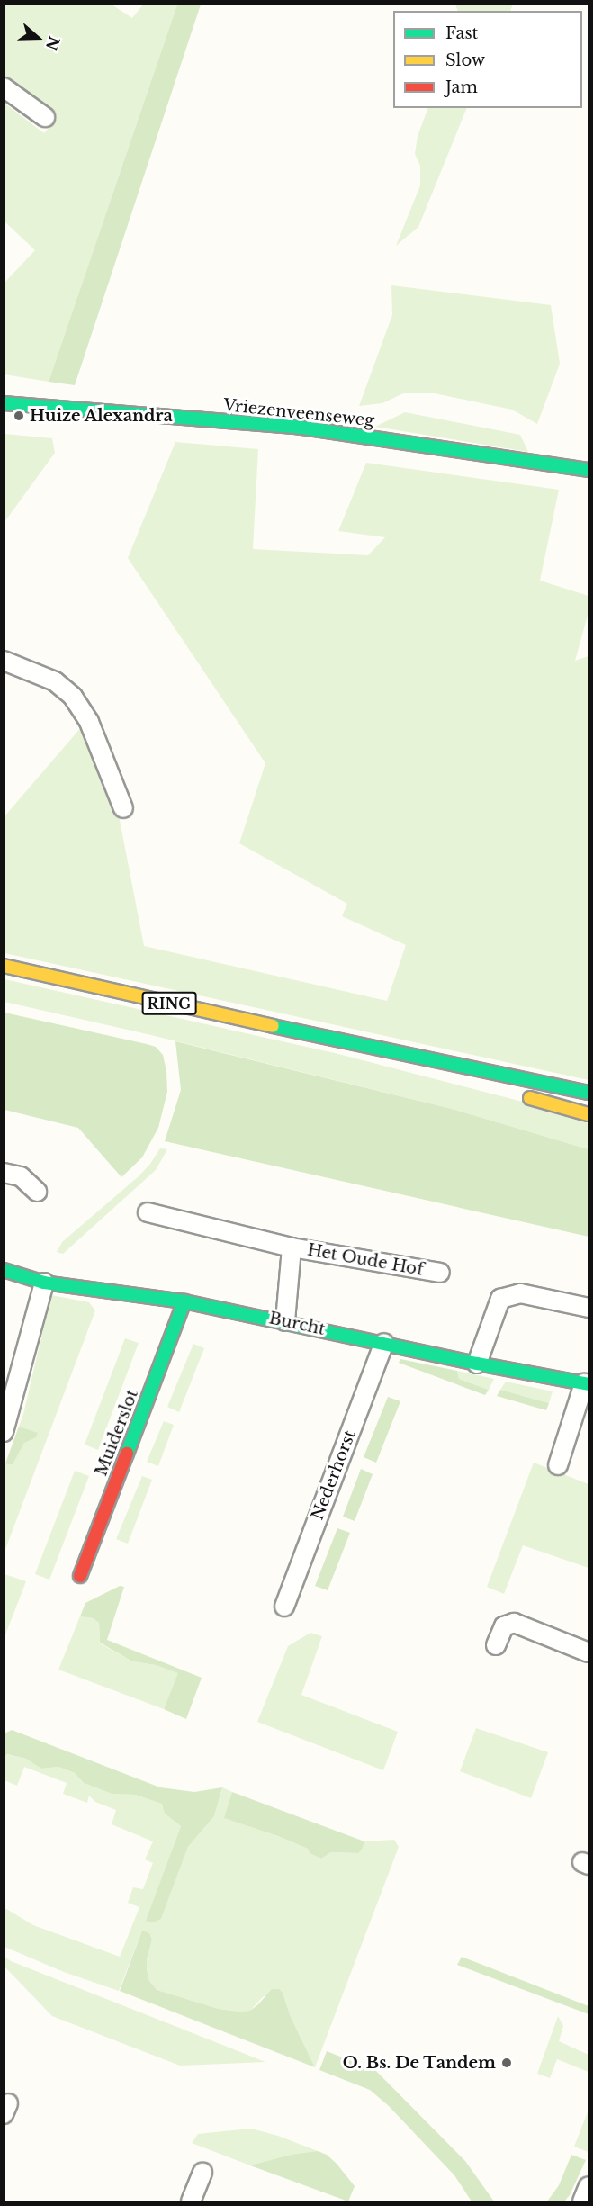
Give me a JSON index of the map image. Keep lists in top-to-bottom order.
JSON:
{
  "streets": {
    "street": [
      "Vriezenveenseweg",
      "RING",
      "Het Oude Hof",
      "Burcht",
      "Muiderslot",
      "Nederhorst"
    ]
  },
  "crossings": [
    ["Het Oude Hof", "Burcht"],
    ["Burcht", "Muiderslot"],
    ["Burcht", "Nederhorst"]
  ],
  "places": ["Huize Alexandra", "O. Bs. De Tandem"],
  "legend": ["Fast", "Slow", "Jam"],
  "north": "right"
}
